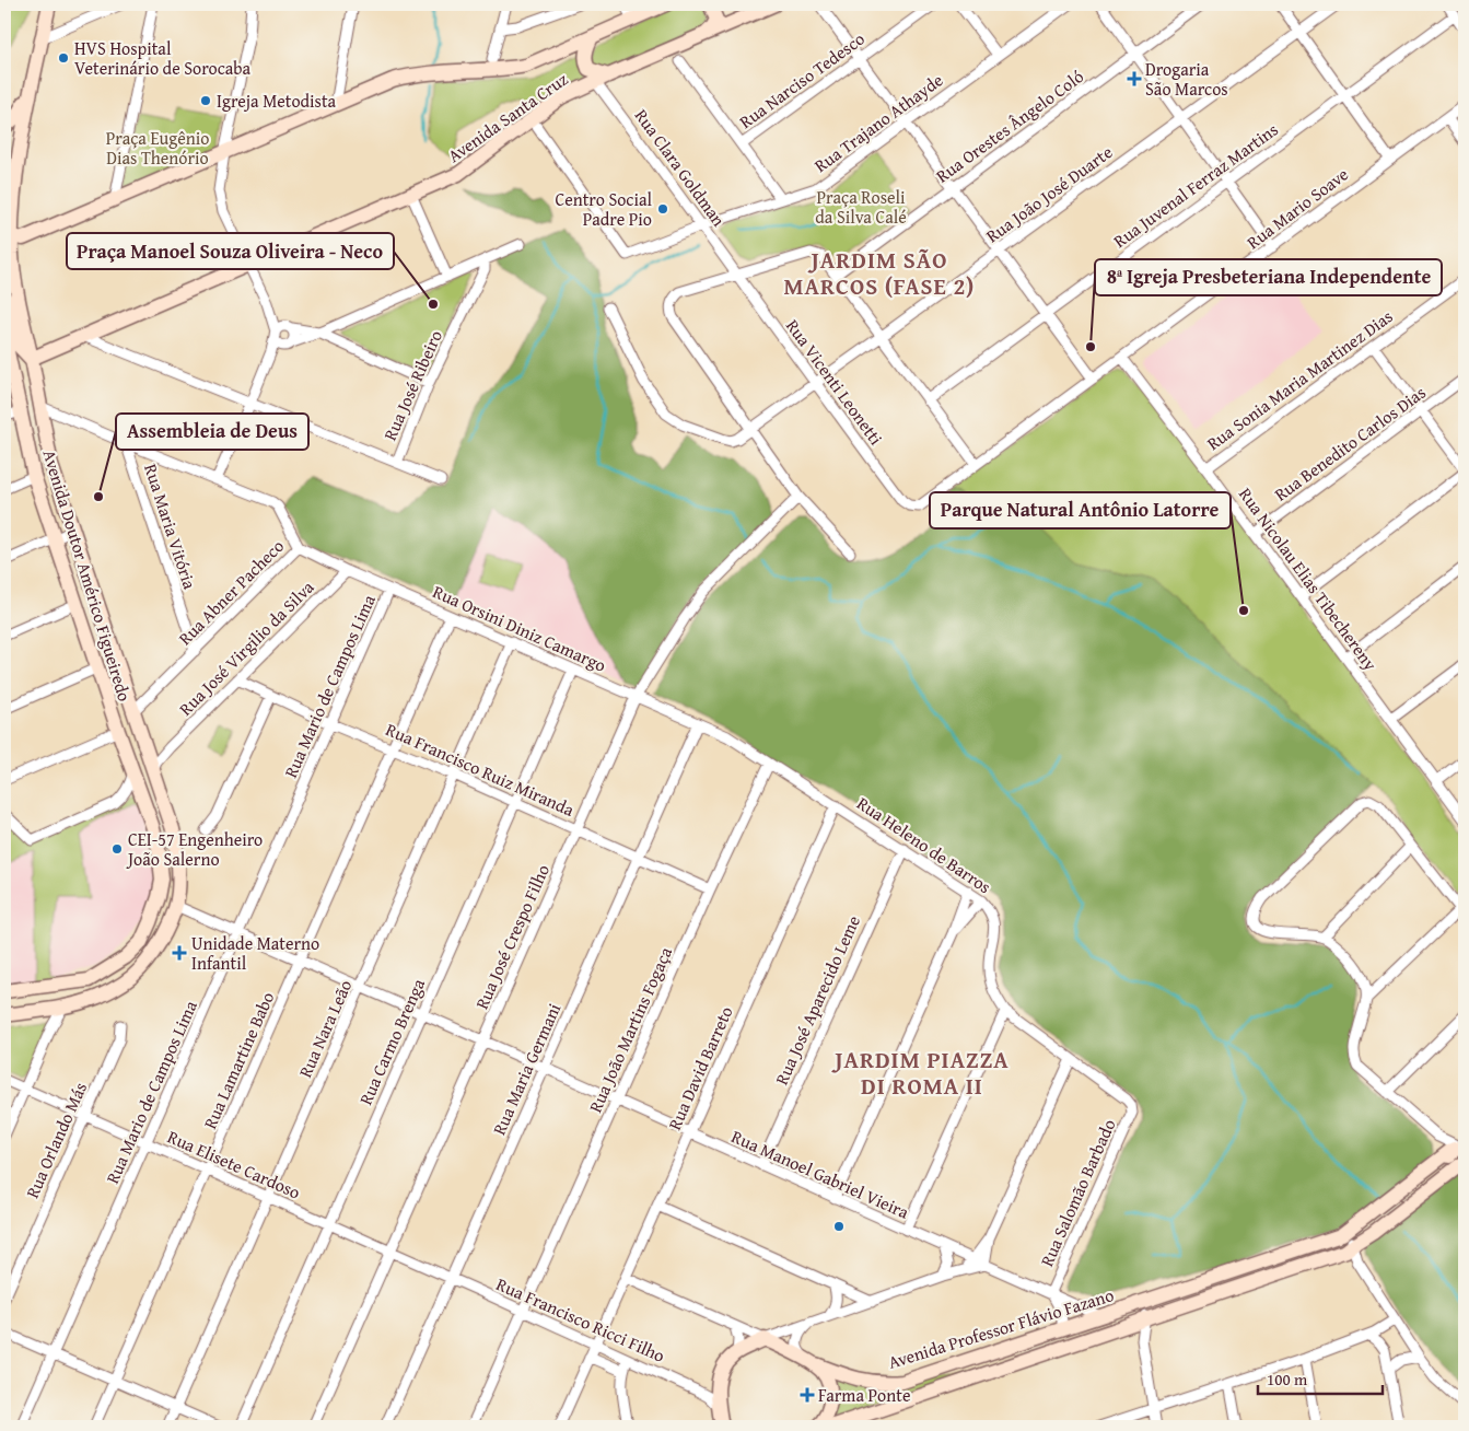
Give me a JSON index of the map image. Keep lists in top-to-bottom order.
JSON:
{
  "streets": {
    "main road": ["Avenida Santa Cruz", "Avenida Doutor Américo Figueiredo", "Avenida Professor Flávio Fazano"],
    "street": [
      "Rua Narciso Tedesco",
      "Rua Trajano Athayde",
      "Rua Orestes Ângelo Coló",
      "Rua Clara Goldman",
      "Rua Juvenal Ferraz Martins",
      "Rua João José Duarte",
      "Rua Mario Soave",
      "Rua Sonia Maria Martinez Dias",
      "Rua Vicenti Leonetti",
      "Rua José Ribeiro",
      "Rua Benedito Carlos Dias",
      "Rua Maria Vitória",
      "Rua Nicolau Elias Tibechereny",
      "Rua Abner Pacheco",
      "Rua Orsini Diniz Camargo",
      "Rua José Virgilio da Silva",
      "Rua Mario de Campos Lima",
      "Rua Francisco Ruiz Miranda",
      "Rua Heleno de Barros",
      "Rua José Crespo Filho",
      "Rua José Aparecido Leme",
      "Rua Nara Leão",
      "Rua João Martins Fogaça",
      "Rua Carmo Brenga",
      "Rua Lamartine Babo",
      "Rua David Barreto",
      "Rua Maria Germani",
      "Rua Orlando Más",
      "Rua Elisete Cardoso",
      "Rua Manoel Gabriel Vieira",
      "Rua Salomão Barbado",
      "Rua Francisco Ricci Filho"
    ]
  },
  "crossings": [
    ["Avenida Santa Cruz", "Rua Trajano Athayde"],
    ["Avenida Santa Cruz", "Rua Clara Goldman"],
    ["Avenida Santa Cruz", "Avenida Doutor Américo Figueiredo"],
    ["Rua Trajano Athayde", "Rua Clara Goldman"],
    ["Rua Clara Goldman", "Rua Vicenti Leonetti"],
    ["Rua João José Duarte", "Rua Vicenti Leonetti"],
    ["Rua Mario Soave", "Rua Vicenti Leonetti"],
    ["Rua Mario Soave", "Rua Nicolau Elias Tibechereny"],
    ["Rua Sonia Maria Martinez Dias", "Rua Nicolau Elias Tibechereny"],
    ["Rua Benedito Carlos Dias", "Rua Nicolau Elias Tibechereny"],
    ["Rua Maria Vitória", "Rua Abner Pacheco"],
    ["Avenida Doutor Américo Figueiredo", "Rua Abner Pacheco"],
    ["Avenida Doutor Américo Figueiredo", "Rua José Virgilio da Silva"],
    ["Avenida Doutor Américo Figueiredo", "Rua Manoel Gabriel Vieira"],
    ["Rua Abner Pacheco", "Rua Orsini Diniz Camargo"],
    ["Rua Orsini Diniz Camargo", "Rua José Virgilio da Silva"],
    ["Rua Orsini Diniz Camargo", "Rua Mario de Campos Lima"],
    ["Rua Orsini Diniz Camargo", "Rua Heleno de Barros"],
    ["Rua Orsini Diniz Camargo", "Rua José Crespo Filho"],
    ["Rua Orsini Diniz Camargo", "Rua Nara Leão"],
    ["Rua Orsini Diniz Camargo", "Rua Carmo Brenga"],
    ["Rua Orsini Diniz Camargo", "Rua Lamartine Babo"],
    ["Rua Orsini Diniz Camargo", "Rua Maria Germani"],
    ["Rua José Virgilio da Silva", "Rua Francisco Ruiz Miranda"],
    ["Rua Mario de Campos Lima", "Rua Francisco Ruiz Miranda"],
    ["Rua Mario de Campos Lima", "Rua Elisete Cardoso"],
    ["Rua Mario de Campos Lima", "Rua Manoel Gabriel Vieira"],
    ["Rua Francisco Ruiz Miranda", "Rua José Crespo Filho"],
    ["Rua Francisco Ruiz Miranda", "Rua Nara Leão"],
    ["Rua Francisco Ruiz Miranda", "Rua João Martins Fogaça"],
    ["Rua Francisco Ruiz Miranda", "Rua Carmo Brenga"],
    ["Rua Francisco Ruiz Miranda", "Rua Lamartine Babo"],
    ["Rua Francisco Ruiz Miranda", "Rua Maria Germani"],
    ["Rua Heleno de Barros", "Rua José Aparecido Leme"],
    ["Rua Heleno de Barros", "Rua João Martins Fogaça"],
    ["Rua Heleno de Barros", "Rua David Barreto"],
    ["Rua Heleno de Barros", "Rua Salomão Barbado"],
    ["Rua José Crespo Filho", "Rua Elisete Cardoso"],
    ["Rua José Crespo Filho", "Rua Manoel Gabriel Vieira"],
    ["Rua José Aparecido Leme", "Rua Manoel Gabriel Vieira"],
    ["Rua Nara Leão", "Rua Elisete Cardoso"],
    ["Rua Nara Leão", "Rua Manoel Gabriel Vieira"],
    ["Rua João Martins Fogaça", "Rua Manoel Gabriel Vieira"],
    ["Rua João Martins Fogaça", "Rua Francisco Ricci Filho"],
    ["Rua Carmo Brenga", "Rua Elisete Cardoso"],
    ["Rua Carmo Brenga", "Rua Manoel Gabriel Vieira"],
    ["Rua Lamartine Babo", "Rua Elisete Cardoso"],
    ["Rua Lamartine Babo", "Rua Manoel Gabriel Vieira"],
    ["Rua David Barreto", "Rua Manoel Gabriel Vieira"],
    ["Rua David Barreto", "Rua Francisco Ricci Filho"],
    ["Rua Maria Germani", "Rua Elisete Cardoso"],
    ["Rua Maria Germani", "Rua Manoel Gabriel Vieira"],
    ["Rua Maria Germani", "Rua Francisco Ricci Filho"],
    ["Rua Orlando Más", "Rua Elisete Cardoso"],
    ["Rua Elisete Cardoso", "Rua Francisco Ricci Filho"],
    ["Rua Manoel Gabriel Vieira", "Rua Salomão Barbado"],
    ["Rua Manoel Gabriel Vieira", "Avenida Professor Flávio Fazano"]
  ],
  "districts": ["JARDIM SÃO MARCOS (FASE 2)", "JARDIM PIAZZA DI ROMA II"],
  "parks": ["Praça Eugênio Dias Thenório", "Praça Roseli da Silva Calé"],
  "places": {
    "other": [
      "HVS Hospital Veterinário de Sorocaba",
      "Igreja Metodista",
      "Centro Social Padre Pio",
      "Praça Manoel Souza Oliveira - Neco",
      "8ª Igreja Presbeteriana Independente",
      "Assembleia de Deus",
      "Parque Natural Antônio Latorre",
      "CEI-57 Engenheiro João Salerno",
      "ㅤ"
    ],
    "health": ["Drogaria São Marcos", "Unidade Materno Infantil", "Farma Ponte"]
  },
  "scale_bar": "100 m"
}
